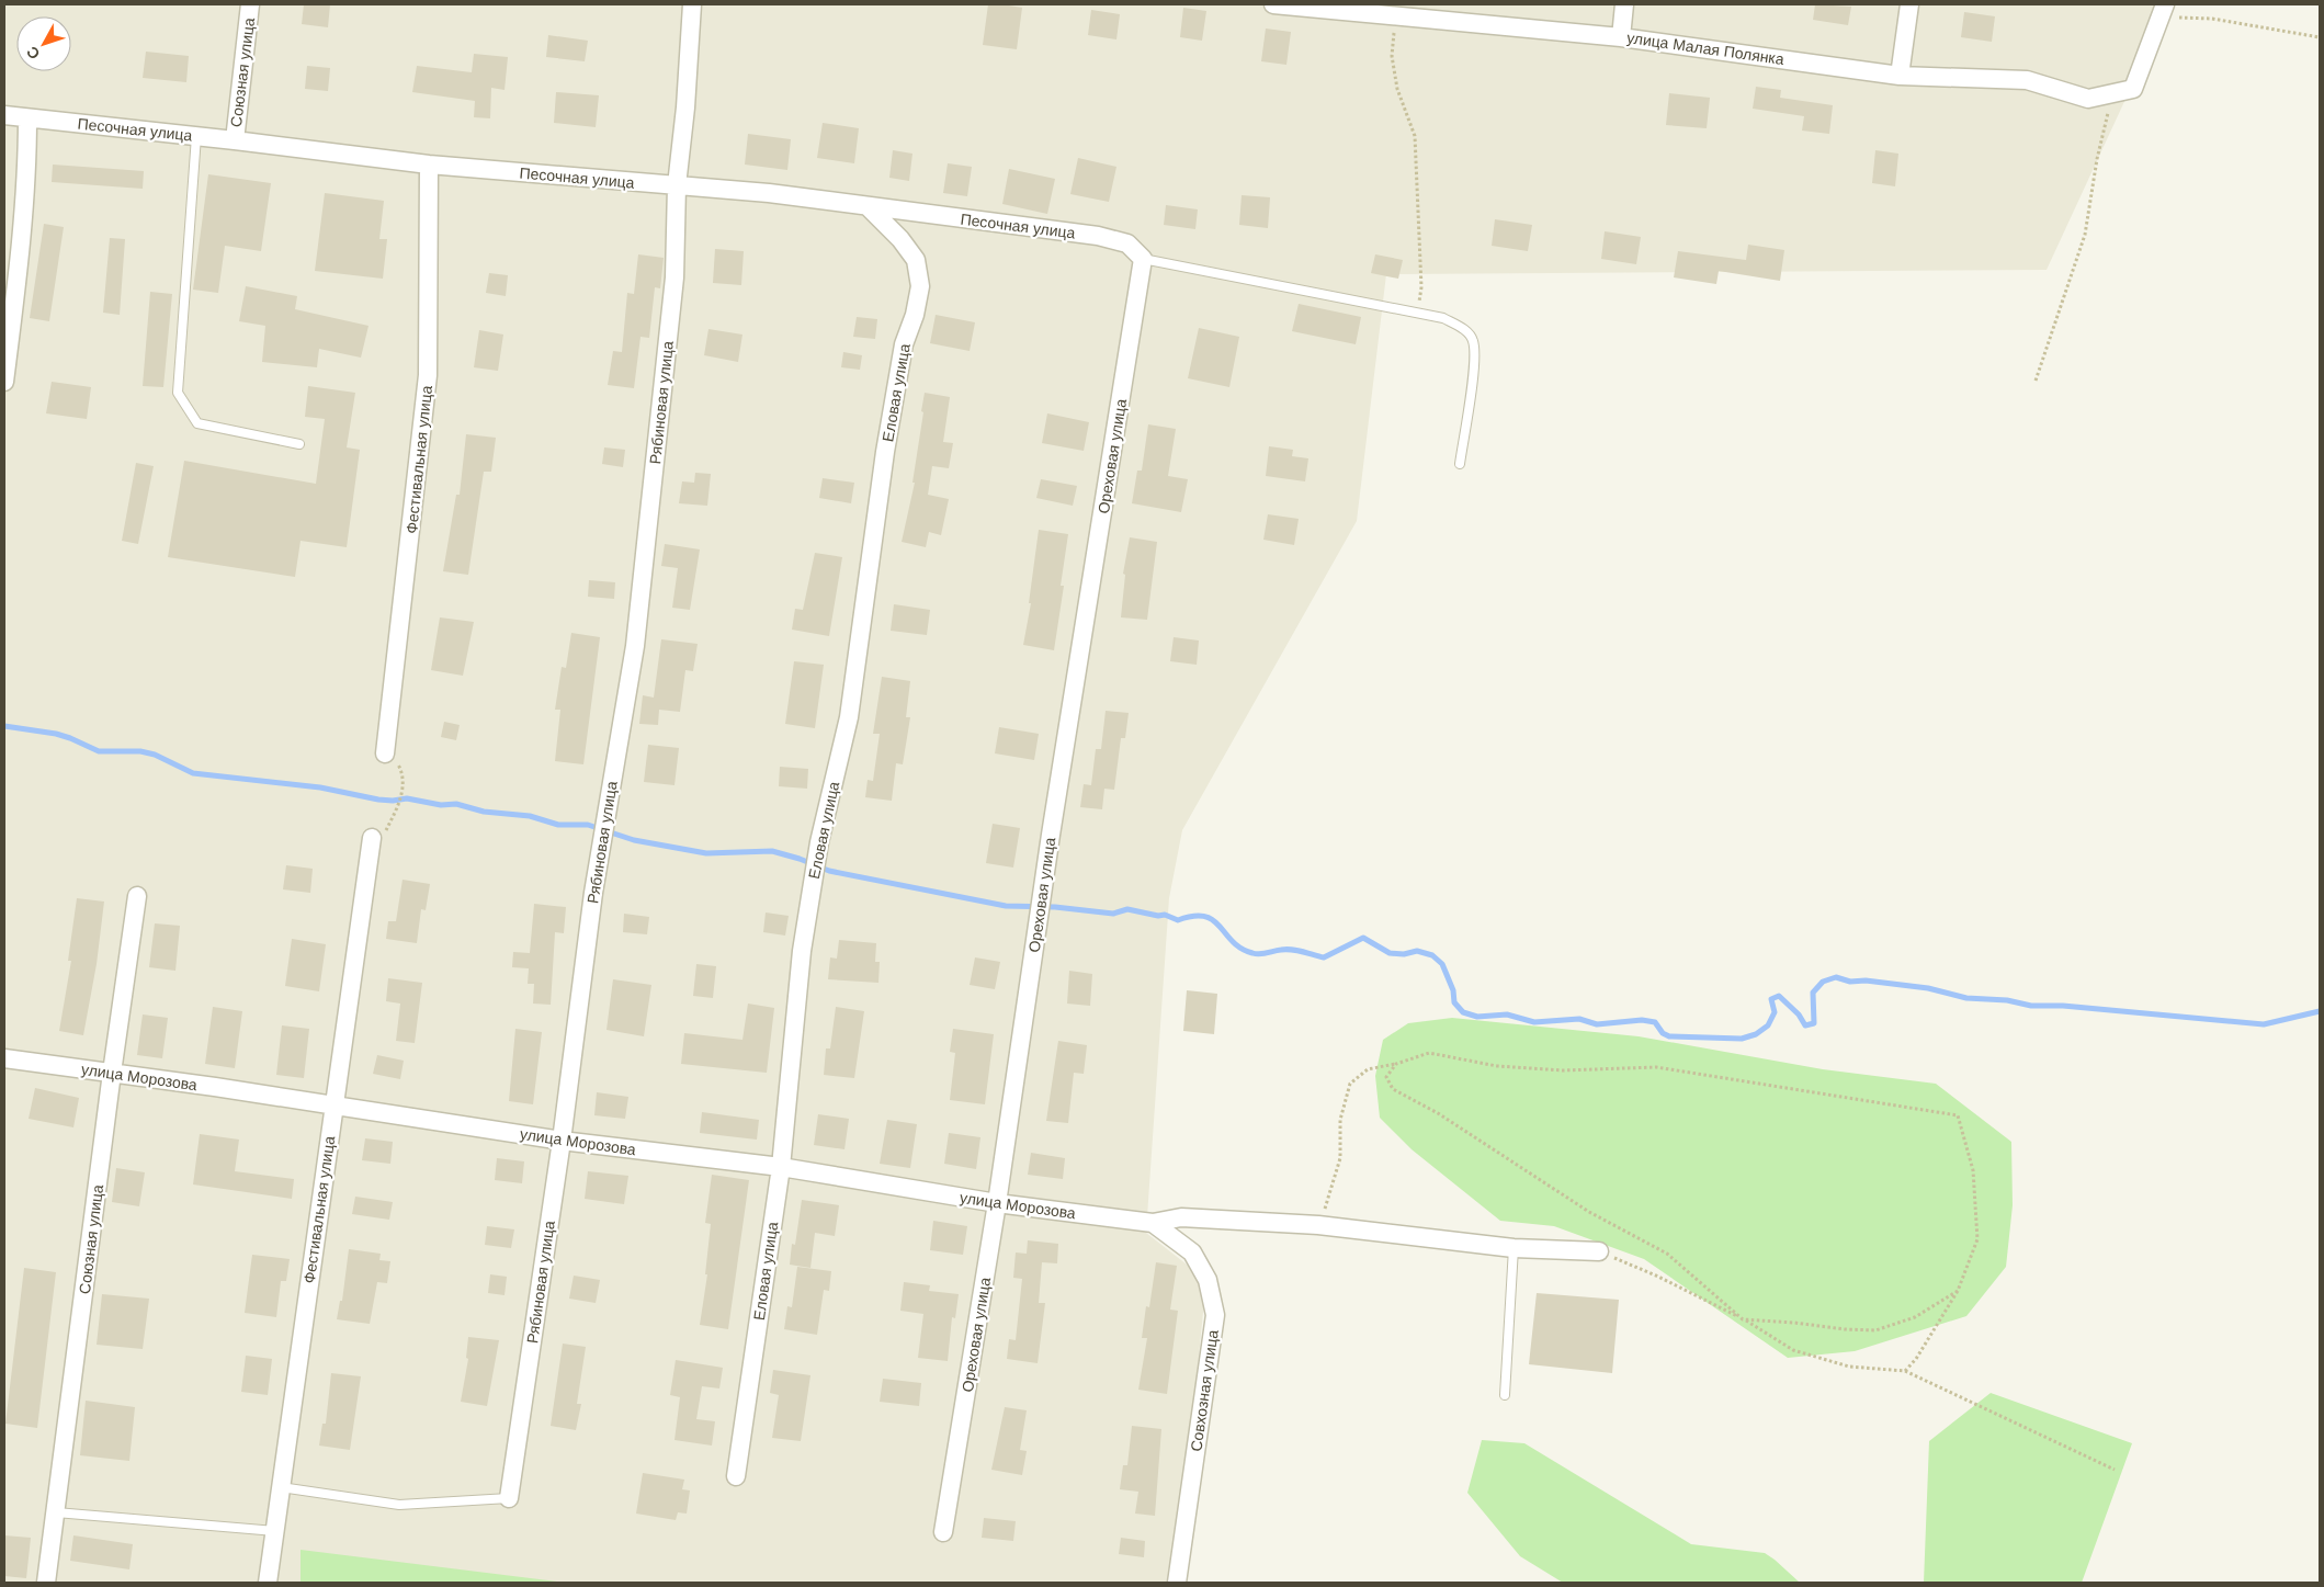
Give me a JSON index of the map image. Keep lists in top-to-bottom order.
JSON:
{
  "streets": {
    "street": [
      "улица Малая Полянка",
      "Союзная улица",
      "Песочная улица",
      "Еловая улица",
      "Рябиновая улица",
      "Ореховая улица",
      "Фестивальная улица",
      "улица Морозова",
      "Совхозная улица"
    ]
  },
  "crossings": [
    ["Союзная улица", "Песочная улица"],
    ["Союзная улица", "улица Морозова"],
    ["Песочная улица", "Еловая улица"],
    ["Песочная улица", "Рябиновая улица"],
    ["Песочная улица", "Ореховая улица"],
    ["Песочная улица", "Фестивальная улица"],
    ["Еловая улица", "улица Морозова"],
    ["Рябиновая улица", "улица Морозова"],
    ["Ореховая улица", "улица Морозова"],
    ["Фестивальная улица", "улица Морозова"],
    ["улица Морозова", "Совхозная улица"]
  ],
  "north": "bottom left"
}
